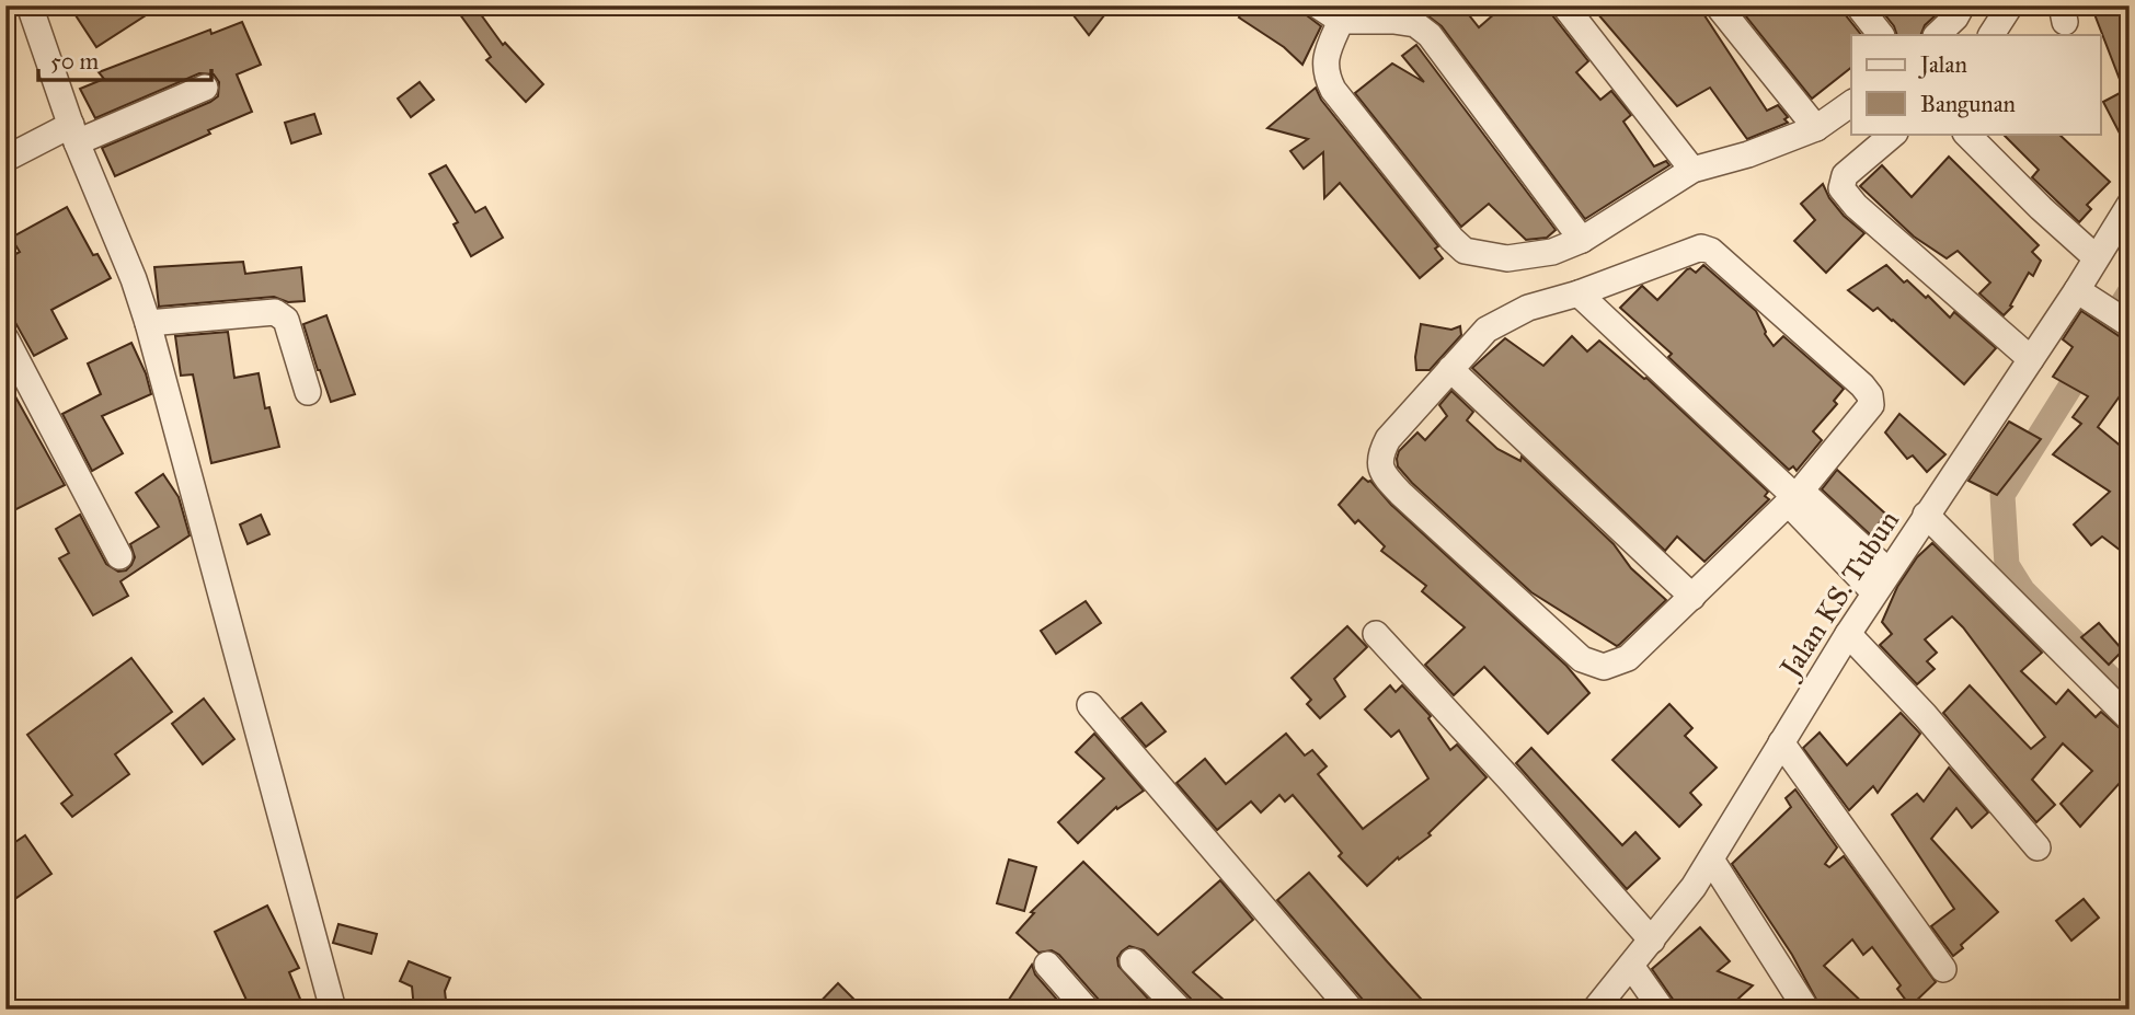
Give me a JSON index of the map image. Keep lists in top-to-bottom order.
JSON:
{
  "streets": {
    "street": ["Jalan KS. Tubun"]
  },
  "legend": ["Jalan", "Bangunan"],
  "scale_bar": "50 m"
}
